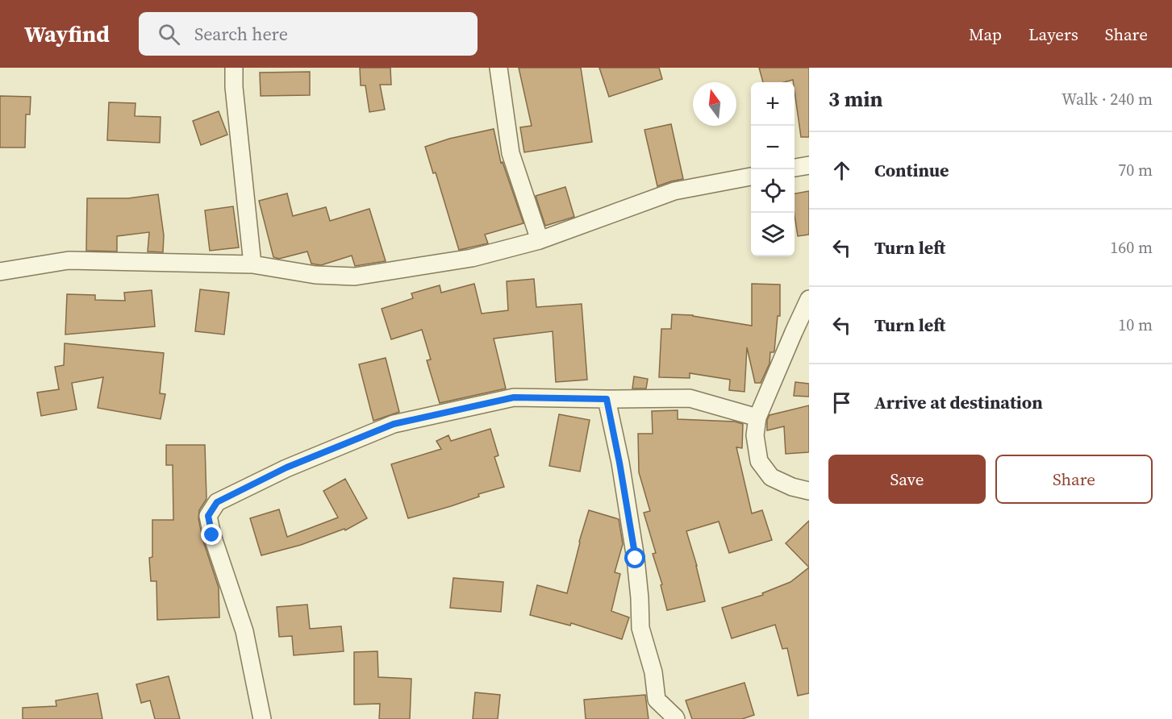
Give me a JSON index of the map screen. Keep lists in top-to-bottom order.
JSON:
{
  "north": "top",
  "page": {
    "header": "Wayfind",
    "search": "Search here",
    "nav": ["Map", "Layers", "Share"],
    "heading": ["3 min", "Walk · 240 m"],
    "map_buttons": ["+", "−"],
    "list": [
      ["Continue", "70 m"],
      ["Turn left", "160 m"],
      ["Turn left", "10 m"],
      "Arrive at destination"
    ],
    "buttons": ["Save", "Share"]
  }
}
